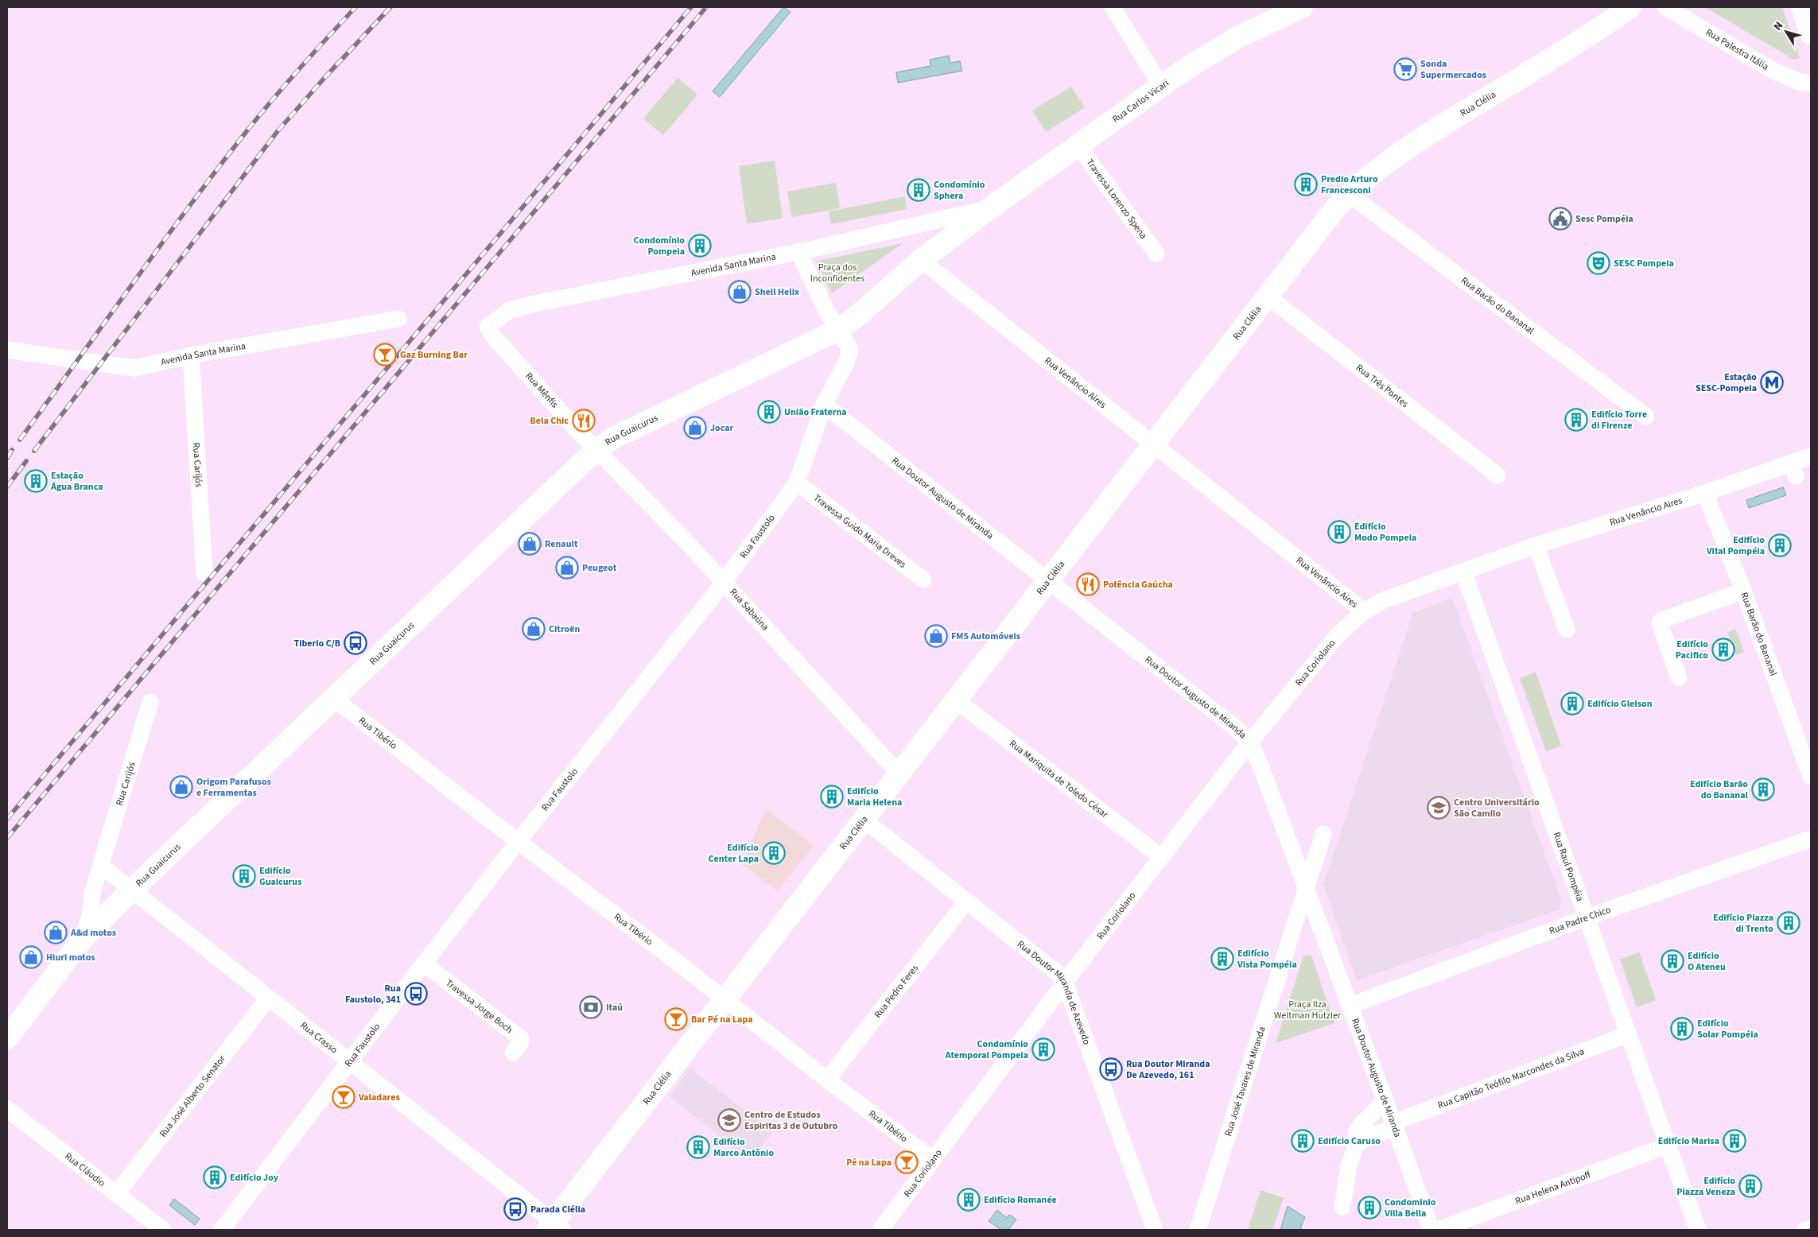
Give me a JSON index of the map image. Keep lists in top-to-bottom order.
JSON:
{
  "streets": {
    "main road": ["Rua Carlos Vicari", "Rua Clélia", "Rua Guaicurus"],
    "street": [
      "Rua Palestra Itália",
      "Travessa Lorenzo Spena",
      "Avenida Santa Marina",
      "Rua Barão do Bananal",
      "Rua Venâncio Aires",
      "Rua Três Pontes",
      "Rua Mênfis",
      "Rua Carijós",
      "Rua Doutor Augusto de Miranda",
      "Travessa Guido Maria Dreves",
      "Rua Faustolo",
      "Rua Sabaúna",
      "Rua Coriolano",
      "Rua Tibério",
      "Rua Mariquita de Toledo César",
      "Rua Raul Pompéia",
      "Rua Padre Chico",
      "Rua Pedro Feres",
      "Rua Doutor Miranda de Azevedo",
      "Travessa Jorge Boch",
      "Rua Crasso",
      "Rua Capitão Teófilo Marcondes da Silva",
      "Rua José Tavares de Miranda",
      "Rua José Alberto Senator",
      "Rua Cláudio",
      "Rua Helena Antipoff"
    ]
  },
  "crossings": [
    ["Rua Carlos Vicari", "Travessa Lorenzo Spena"],
    ["Rua Carlos Vicari", "Avenida Santa Marina"],
    ["Rua Clélia", "Rua Barão do Bananal"],
    ["Rua Clélia", "Rua Venâncio Aires"],
    ["Rua Clélia", "Rua Três Pontes"],
    ["Rua Clélia", "Rua Doutor Augusto de Miranda"],
    ["Rua Clélia", "Rua Sabaúna"],
    ["Rua Clélia", "Rua Tibério"],
    ["Rua Clélia", "Rua Mariquita de Toledo César"],
    ["Rua Clélia", "Rua Doutor Miranda de Azevedo"],
    ["Rua Clélia", "Rua Crasso"],
    ["Avenida Santa Marina", "Rua Mênfis"],
    ["Avenida Santa Marina", "Rua Carijós"],
    ["Rua Barão do Bananal", "Rua Venâncio Aires"],
    ["Rua Venâncio Aires", "Rua Coriolano"],
    ["Rua Venâncio Aires", "Rua Raul Pompéia"],
    ["Rua Mênfis", "Rua Guaicurus"],
    ["Rua Mênfis", "Rua Sabaúna"],
    ["Rua Guaicurus", "Rua Carijós"],
    ["Rua Guaicurus", "Rua Faustolo"],
    ["Rua Guaicurus", "Rua Sabaúna"],
    ["Rua Guaicurus", "Rua Tibério"],
    ["Rua Guaicurus", "Rua Crasso"],
    ["Rua Doutor Augusto de Miranda", "Rua Faustolo"],
    ["Rua Doutor Augusto de Miranda", "Rua Coriolano"],
    ["Rua Doutor Augusto de Miranda", "Rua Padre Chico"],
    ["Rua Doutor Augusto de Miranda", "Rua Capitão Teófilo Marcondes da Silva"],
    ["Rua Doutor Augusto de Miranda", "Rua José Tavares de Miranda"],
    ["Travessa Guido Maria Dreves", "Rua Faustolo"],
    ["Rua Faustolo", "Rua Sabaúna"],
    ["Rua Faustolo", "Rua Tibério"],
    ["Rua Faustolo", "Travessa Jorge Boch"],
    ["Rua Faustolo", "Rua Crasso"],
    ["Rua Coriolano", "Rua Tibério"],
    ["Rua Coriolano", "Rua Mariquita de Toledo César"],
    ["Rua Coriolano", "Rua Doutor Miranda de Azevedo"],
    ["Rua Tibério", "Rua Pedro Feres"],
    ["Rua Raul Pompéia", "Rua Padre Chico"],
    ["Rua Raul Pompéia", "Rua Capitão Teófilo Marcondes da Silva"],
    ["Rua Raul Pompéia", "Rua Helena Antipoff"],
    ["Rua Pedro Feres", "Rua Doutor Miranda de Azevedo"],
    ["Rua Crasso", "Rua José Alberto Senator"],
    ["Rua José Alberto Senator", "Rua Cláudio"]
  ],
  "parks": ["Praça dos Inconfidentes", "Praça Ilza Weltman Hutzler"],
  "places": {
    "supermarket": ["Sonda Supermercados"],
    "building": [
      "Predio Arturo Francesconi",
      "Condomínio Sphera",
      "Condomínio Pompeia",
      "União Fraterna",
      "Edifício Torre di Firenze",
      "Estação Água Branca",
      "Edifício Modo Pompeia",
      "Edifício Vital Pompéia",
      "Edifício Pacifico",
      "Edifício Gleison",
      "Edifício Barão do Bananal",
      "Edifício Maria Helena",
      "Edifício Center Lapa",
      "Edifício Guaicurus",
      "Edifício Piazza di Trento",
      "Edifício Vista Pompéia",
      "Edifício O Ateneu",
      "Edifício Solar Pompéia",
      "Condomínio Atemporal Pompeia",
      "Edifício Caruso",
      "Edifício Marisa",
      "Edifício Marco Antônio",
      "Edifício Joy",
      "Edifício Piazza Veneza",
      "Edifício Romanée",
      "Condominio Villa Bella"
    ],
    "public building": ["Sesc Pompéia"],
    "theatre": ["SESC Pompeia"],
    "shop": [
      "Shell Helix",
      "Jocar",
      "Renault",
      "Peugeot",
      "Citroën",
      "FMS Automóveis",
      "Origom Parafusos e Ferramentas",
      "A&d motos",
      "Hiuri motos"
    ],
    "bar": [
      "Gaz Burning Bar",
      "Bar Pé na Lapa",
      "Valadares",
      "Pé na Lapa"
    ],
    "metro station": ["Estação SESC-Pompeia"],
    "restaurant": ["Bela Chic", "Potência Gaúcha"],
    "bus stop": [
      "Tiberio C/B",
      "Rua Faustolo, 341",
      "Rua Doutor Miranda De Azevedo, 161",
      "Parada Clélia"
    ],
    "school or university": ["Centro Universitário São Camilo", "Centro de Estudos Espiritas 3 de Outubro"],
    "bank": ["Itaú"]
  },
  "north": "top left"
}
